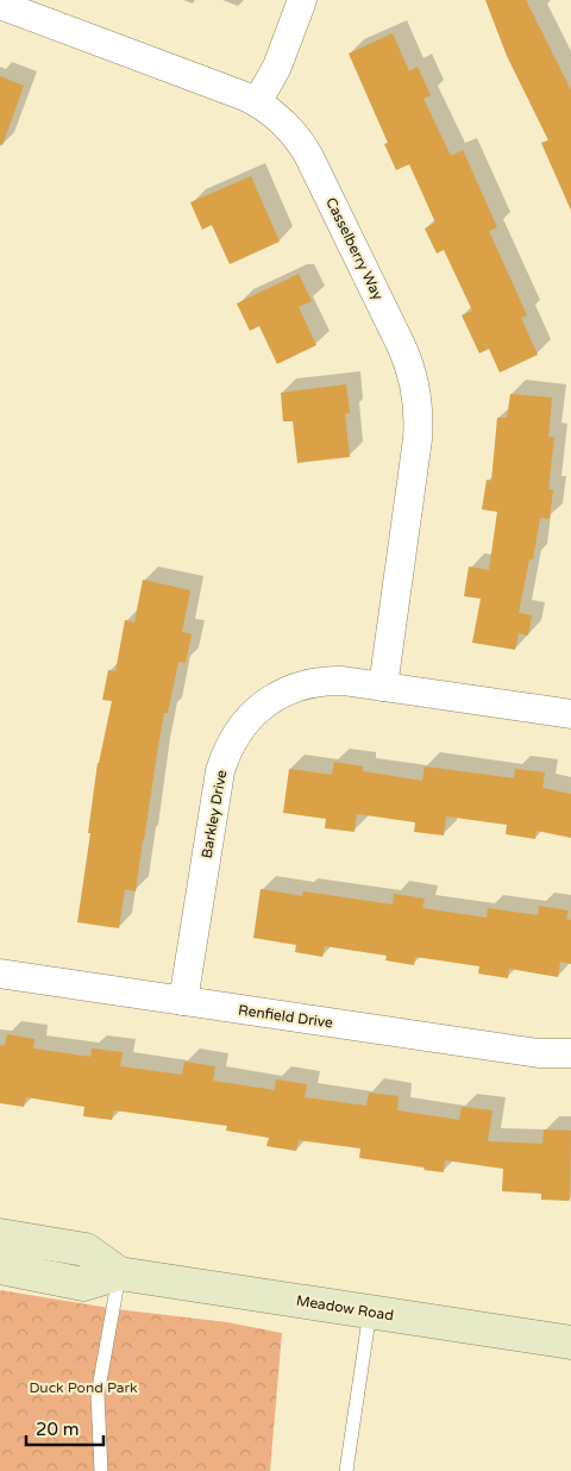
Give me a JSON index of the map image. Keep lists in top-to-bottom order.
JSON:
{
  "streets": {
    "street": [
      "Casselberry Way",
      "Barkley Drive",
      "Renfield Drive",
      "Meadow Road"
    ]
  },
  "crossings": [
    ["Casselberry Way", "Barkley Drive"],
    ["Barkley Drive", "Renfield Drive"]
  ],
  "parks": ["Duck Pond Park"],
  "scale_bar": "20 m"
}
